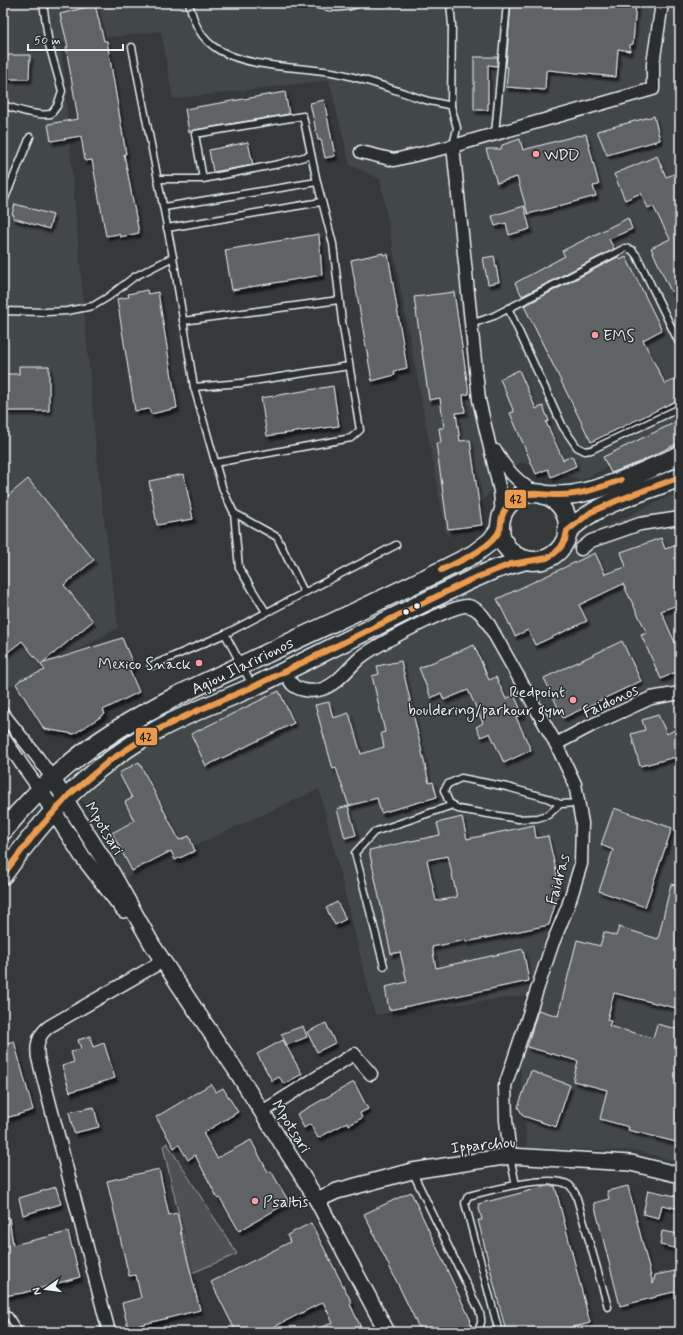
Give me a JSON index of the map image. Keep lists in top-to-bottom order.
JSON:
{
  "streets": {
    "main road": ["Agiou Ilaririonos"],
    "street": [
      "Faidonos",
      "Mpotsari",
      "Faidras",
      "Ipparchou"
    ]
  },
  "crossings": [
    ["Agiou Ilaririonos", "Mpotsari"],
    ["Agiou Ilaririonos", "Faidras"],
    ["Faidonos", "Faidras"],
    ["Mpotsari", "Ipparchou"],
    ["Faidras", "Ipparchou"]
  ],
  "places": [
    "WDD",
    "EMS",
    "Mexico Snack",
    "Redpoint bouldering/parkour gym",
    "Psaltis"
  ],
  "lines": ["transit line 42"],
  "scale_bar": "50 m",
  "north": "left"
}
